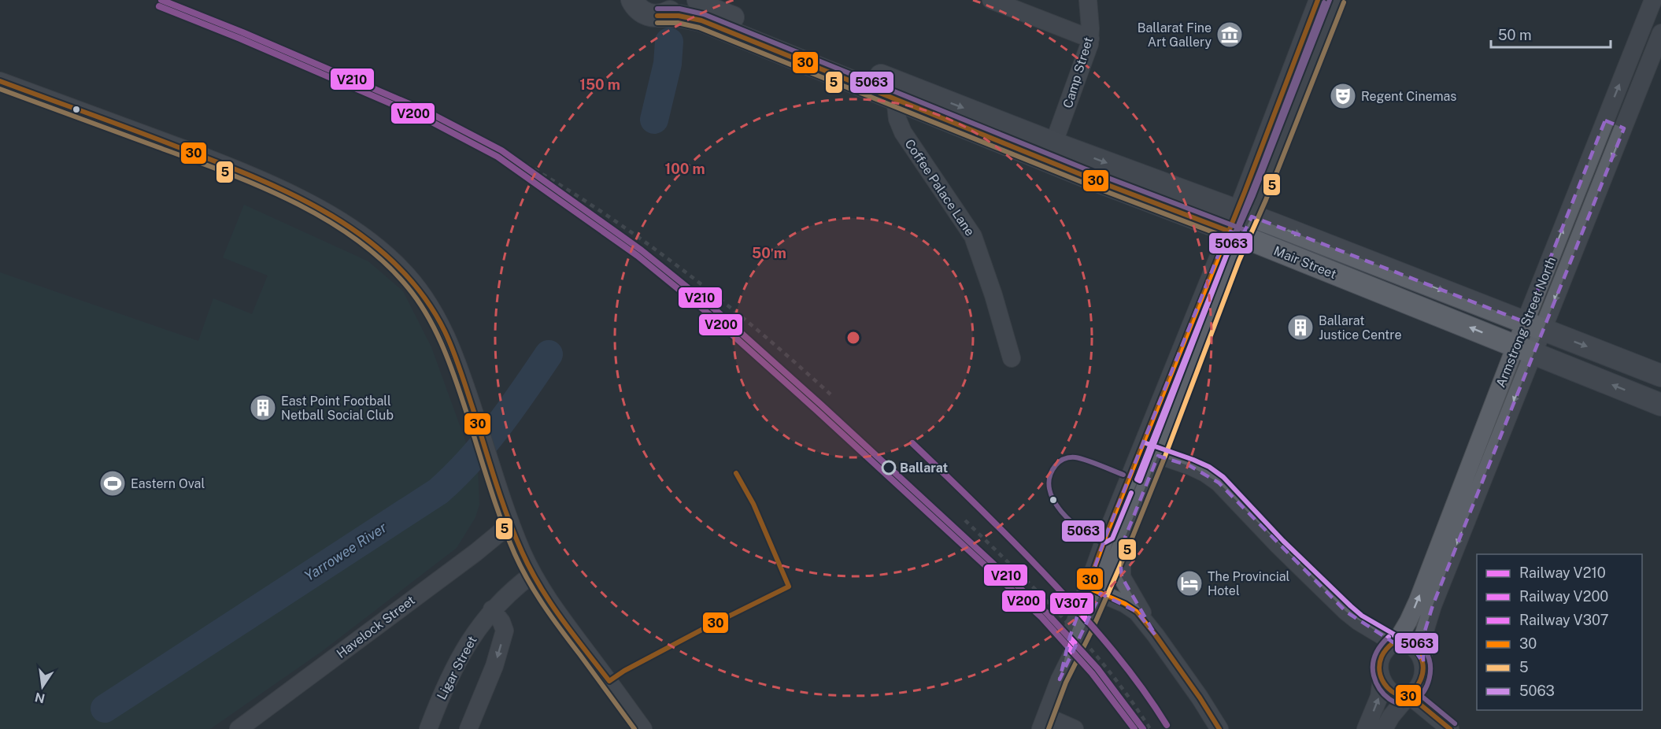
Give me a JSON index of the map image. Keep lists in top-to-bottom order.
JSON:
{
  "streets": {
    "main road": ["Mair Street"],
    "street": [
      "Camp Street",
      "Coffee Palace Lane",
      "Armstrong Street North",
      "Havelock Street",
      "Ligar Street"
    ]
  },
  "crossings": [
    ["Camp Street", "Mair Street"],
    ["Coffee Palace Lane", "Mair Street"],
    ["Mair Street", "Armstrong Street North"]
  ],
  "water": ["Yarrowee River"],
  "places": {
    "museum": ["Ballarat Fine Art Gallery"],
    "theatre": ["Regent Cinemas"],
    "building": ["Ballarat Justice Centre", "East Point Football Netball Social Club"],
    "other": ["Ballarat"],
    "sports": ["Eastern Oval"],
    "hotel": ["The Provincial Hotel"]
  },
  "lines": [
    "rail line V210",
    "transit line 30",
    "transit line 5063",
    "transit line 5",
    "rail line V200",
    "rail line V307"
  ],
  "legend": [
    "Railway V210",
    "Railway V200",
    "Railway V307",
    "30",
    "5",
    "5063"
  ],
  "scale_bar": "50 m",
  "north": "bottom",
  "rings": ["150 m", "100 m", "50 m"]
}
